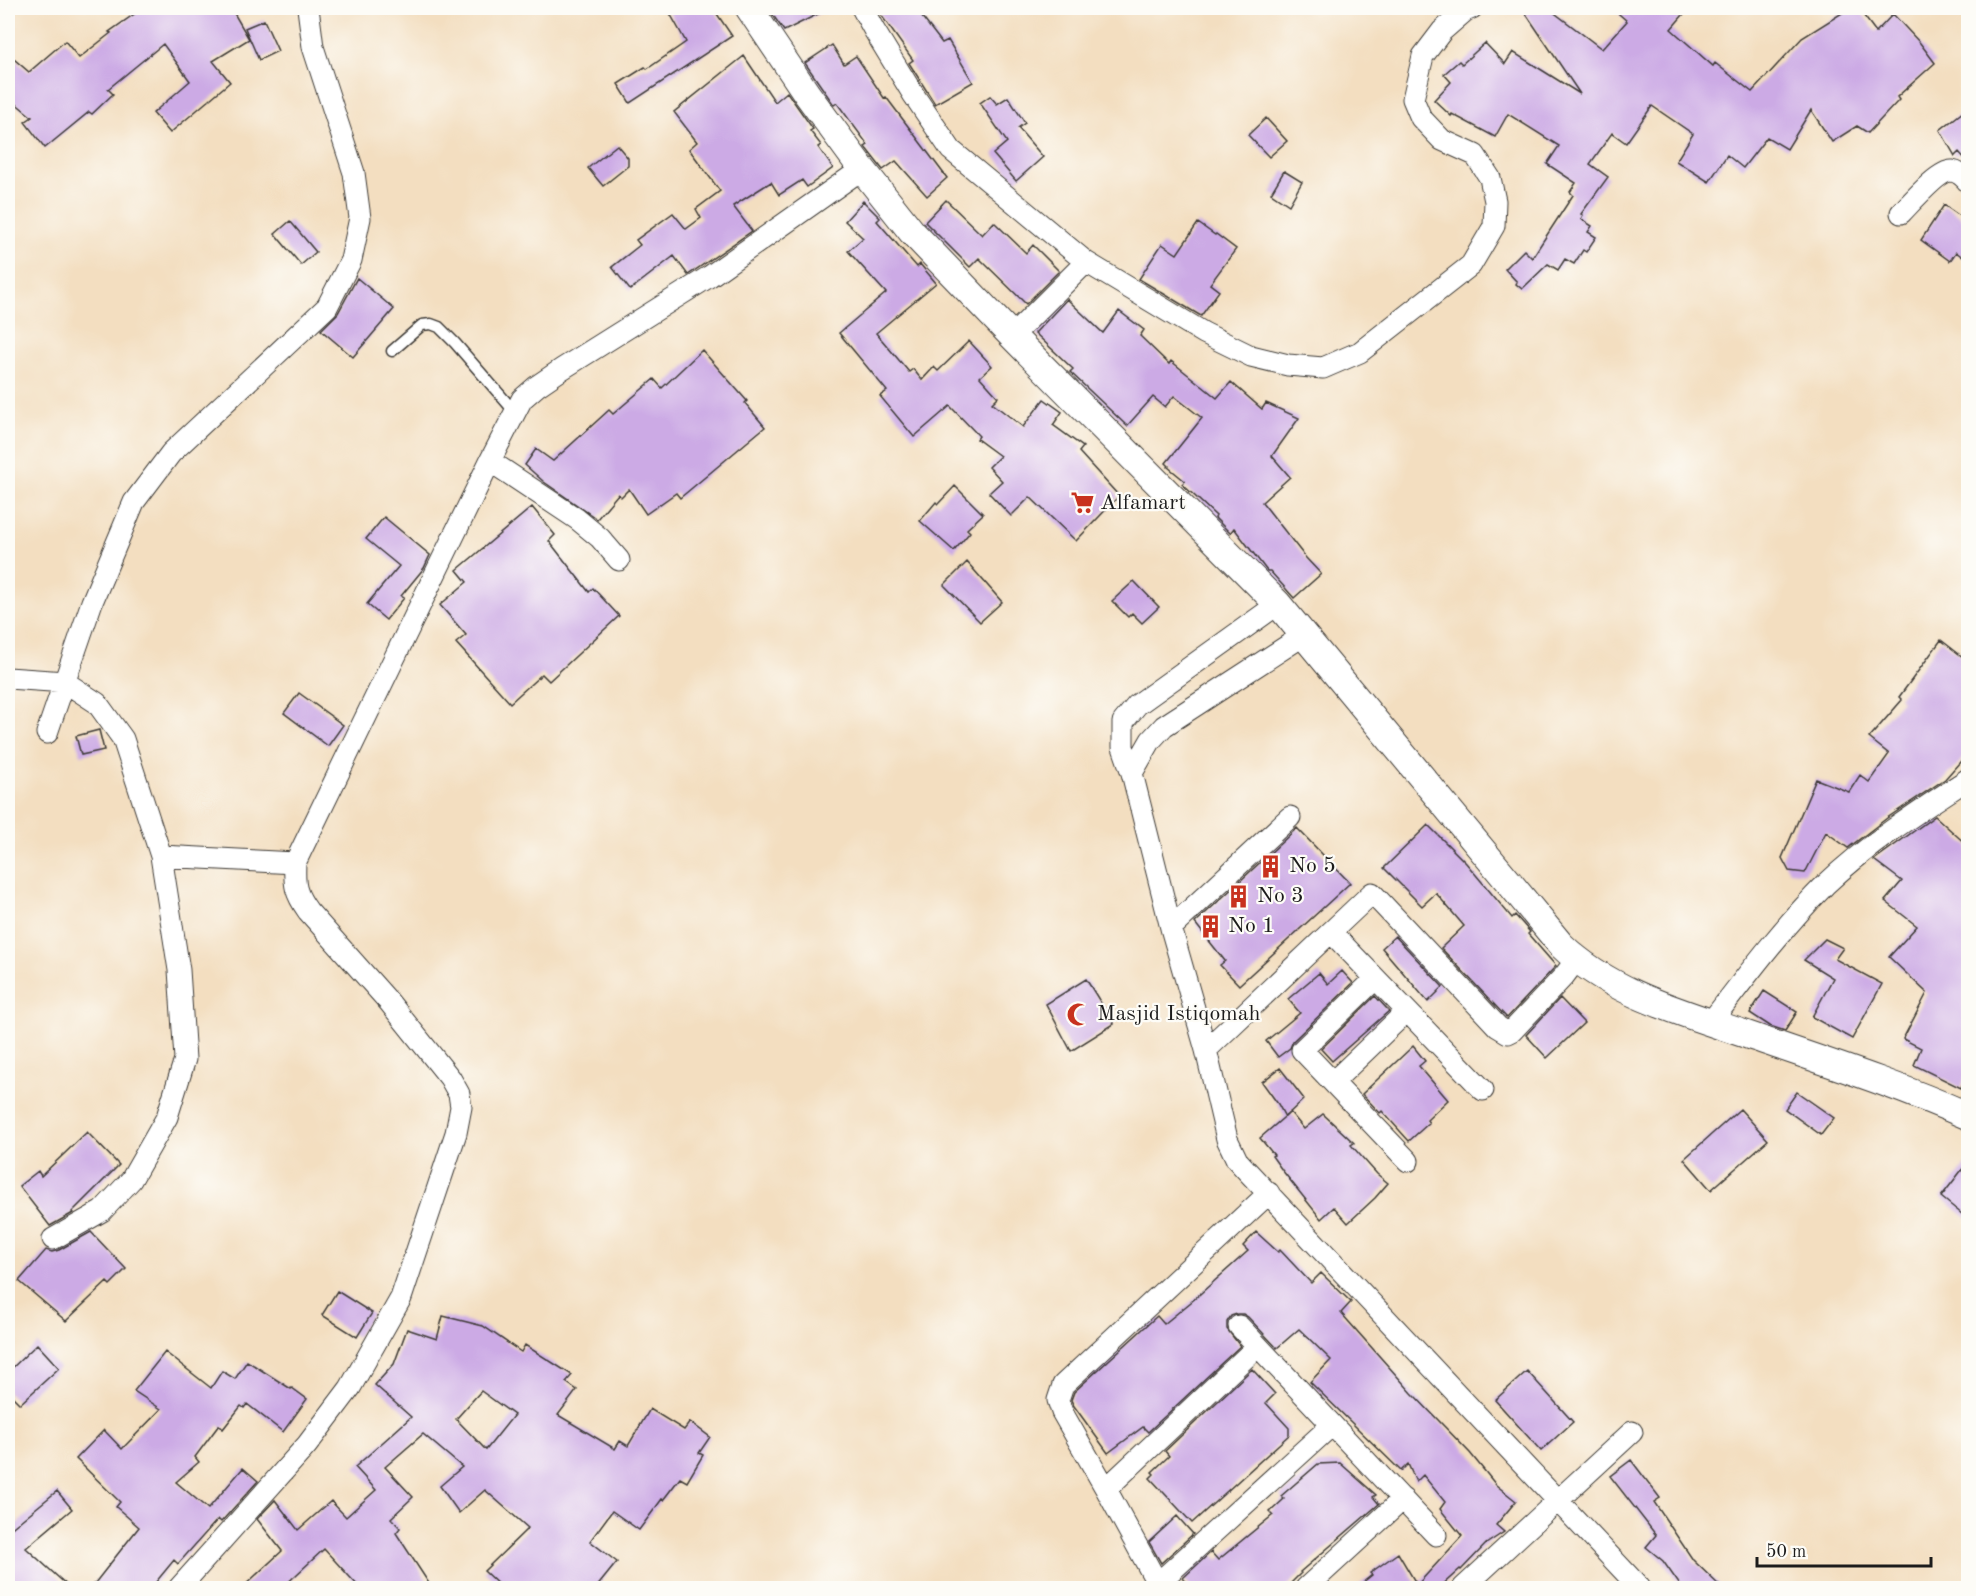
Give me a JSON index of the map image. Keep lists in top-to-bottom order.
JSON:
{
  "places": {
    "supermarket": ["Alfamart"],
    "building": ["No 5", "No 3", "No 1"],
    "mosque": ["Masjid Istiqomah"]
  },
  "scale_bar": "50 m"
}
